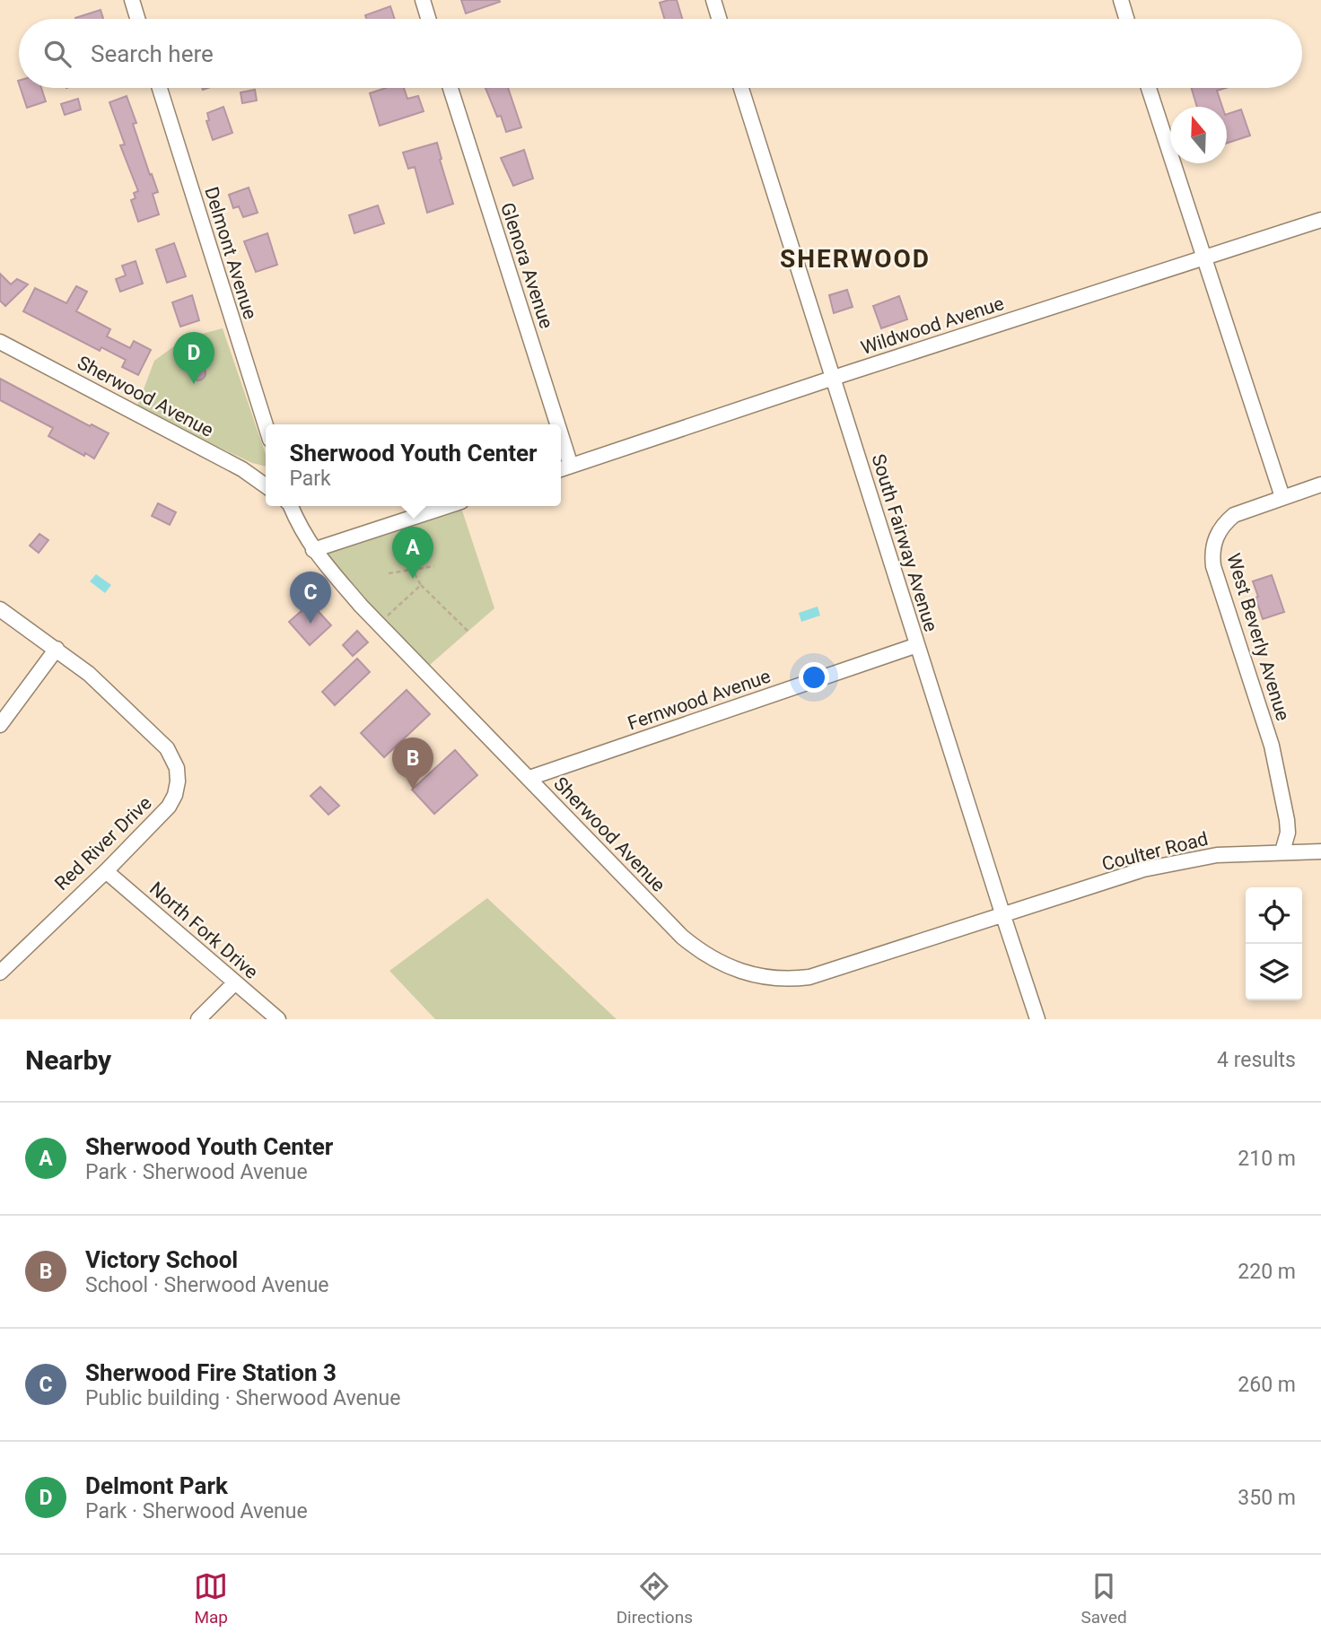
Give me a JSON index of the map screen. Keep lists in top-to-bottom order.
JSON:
{
  "streets": {
    "street": [
      "Delmont Avenue",
      "Glenora Avenue",
      "Wildwood Avenue",
      "Sherwood Avenue",
      "South Fairway Avenue",
      "West Beverly Avenue",
      "Fernwood Avenue",
      "Red River Drive",
      "Coulter Road",
      "North Fork Drive"
    ]
  },
  "crossings": [
    ["Glenora Avenue", "Wildwood Avenue"],
    ["Wildwood Avenue", "South Fairway Avenue"],
    ["Sherwood Avenue", "South Fairway Avenue"],
    ["Sherwood Avenue", "Fernwood Avenue"],
    ["Sherwood Avenue", "Coulter Road"],
    ["South Fairway Avenue", "Fernwood Avenue"],
    ["South Fairway Avenue", "Coulter Road"],
    ["West Beverly Avenue", "Coulter Road"],
    ["Red River Drive", "North Fork Drive"]
  ],
  "districts": ["SHERWOOD"],
  "north": "top",
  "page": {
    "search": "Search here",
    "pins": [
      "D",
      "A",
      "C",
      "B"
    ],
    "popup": ["Sherwood Youth Center", "Park"],
    "heading": ["Nearby", "4 results"],
    "list": [
      {
        "mark": "A",
        "name": "Sherwood Youth Center",
        "note": "Park · Sherwood Avenue",
        "value": "210 m"
      },
      {
        "mark": "B",
        "name": "Victory School",
        "note": "School · Sherwood Avenue",
        "value": "220 m"
      },
      {
        "mark": "C",
        "name": "Sherwood Fire Station 3",
        "note": "Public building · Sherwood Avenue",
        "value": "260 m"
      },
      {
        "mark": "D",
        "name": "Delmont Park",
        "note": "Park · Sherwood Avenue",
        "value": "350 m"
      }
    ],
    "nav": ["Map", "Directions", "Saved"]
  }
}
